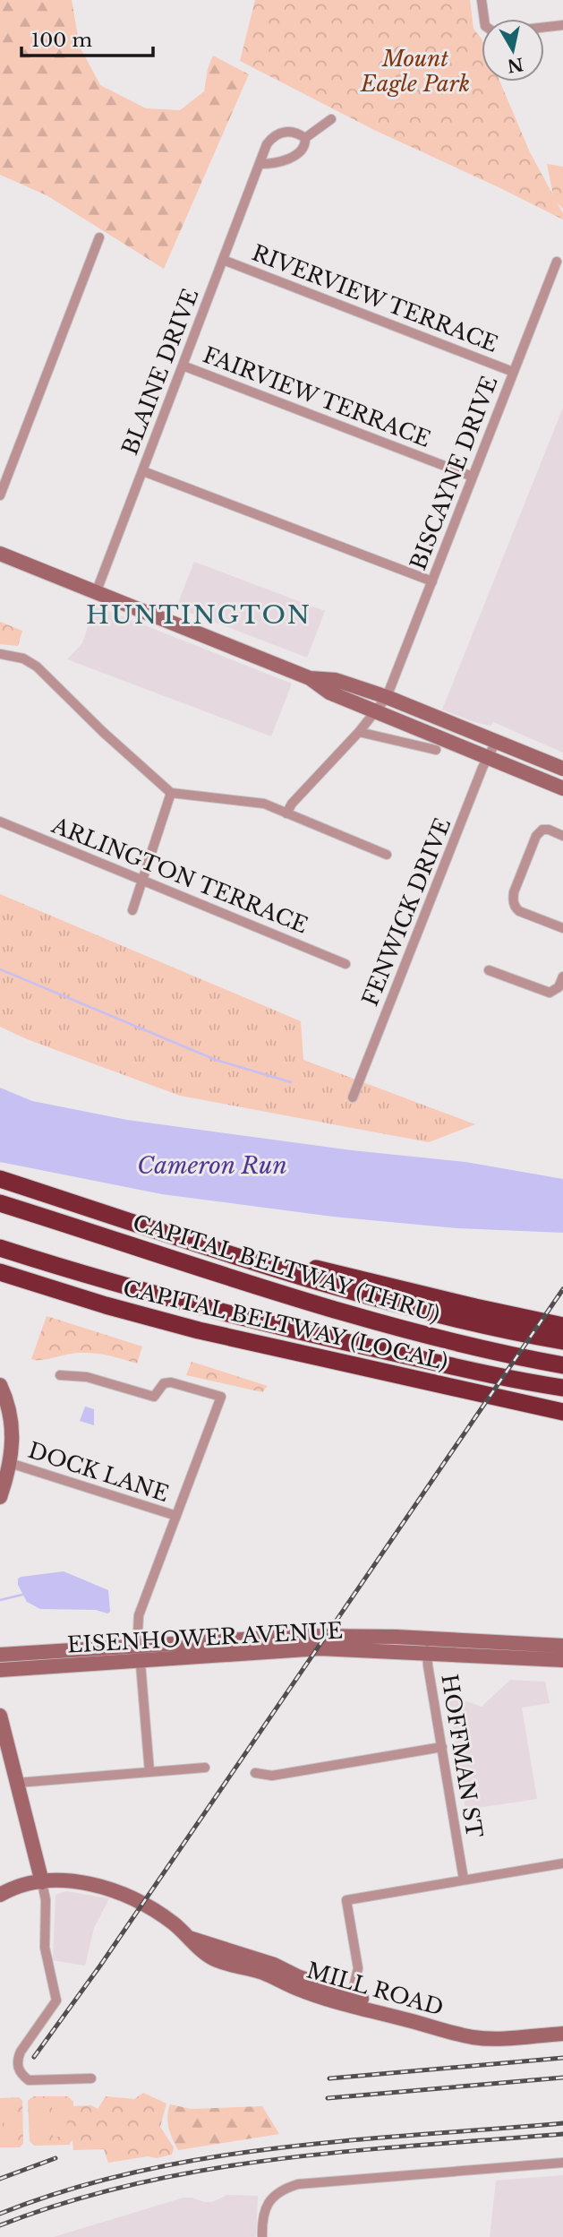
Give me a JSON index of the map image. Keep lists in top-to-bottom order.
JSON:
{
  "streets": {
    "highway": ["CAPITAL BELTWAY (THRU)", "CAPITAL BELTWAY (LOCAL)"],
    "main road": ["EISENHOWER AVENUE", "MILL ROAD"],
    "street": [
      "RIVERVIEW TERRACE",
      "BLAINE DRIVE",
      "FAIRVIEW TERRACE",
      "BISCAYNE DRIVE",
      "ARLINGTON TERRACE",
      "FENWICK DRIVE",
      "DOCK LANE",
      "HOFFMAN ST"
    ]
  },
  "crossings": [
    ["RIVERVIEW TERRACE", "BLAINE DRIVE"],
    ["RIVERVIEW TERRACE", "BISCAYNE DRIVE"],
    ["BLAINE DRIVE", "FAIRVIEW TERRACE"],
    ["FAIRVIEW TERRACE", "BISCAYNE DRIVE"],
    ["EISENHOWER AVENUE", "HOFFMAN ST"]
  ],
  "districts": ["HUNTINGTON"],
  "water": ["Cameron Run"],
  "parks": ["Mount Eagle Park"],
  "scale_bar": "100 m",
  "north": "bottom"
}
